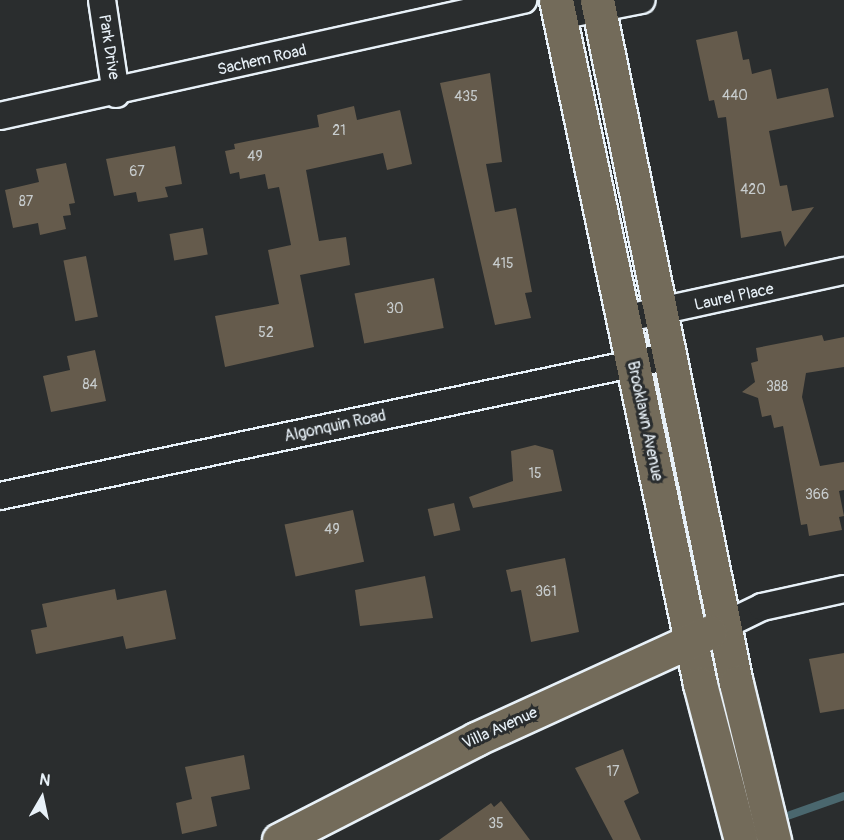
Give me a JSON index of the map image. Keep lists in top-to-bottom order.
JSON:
{
  "streets": {
    "main road": ["Brooklawn Avenue", "Villa Avenue"],
    "street": [
      "Park Drive",
      "Sachem Road",
      "Laurel Place",
      "Algonquin Road"
    ]
  },
  "crossings": [
    ["Park Drive", "Sachem Road"],
    ["Laurel Place", "Brooklawn Avenue"],
    ["Brooklawn Avenue", "Algonquin Road"],
    ["Brooklawn Avenue", "Villa Avenue"]
  ],
  "house_numbers": [
    "440",
    "435",
    "21",
    "49",
    "67",
    "420",
    "87",
    "415",
    "30",
    "52",
    "84",
    "388",
    "15",
    "366",
    "49",
    "361",
    "17",
    "35"
  ],
  "north": "top"
}
